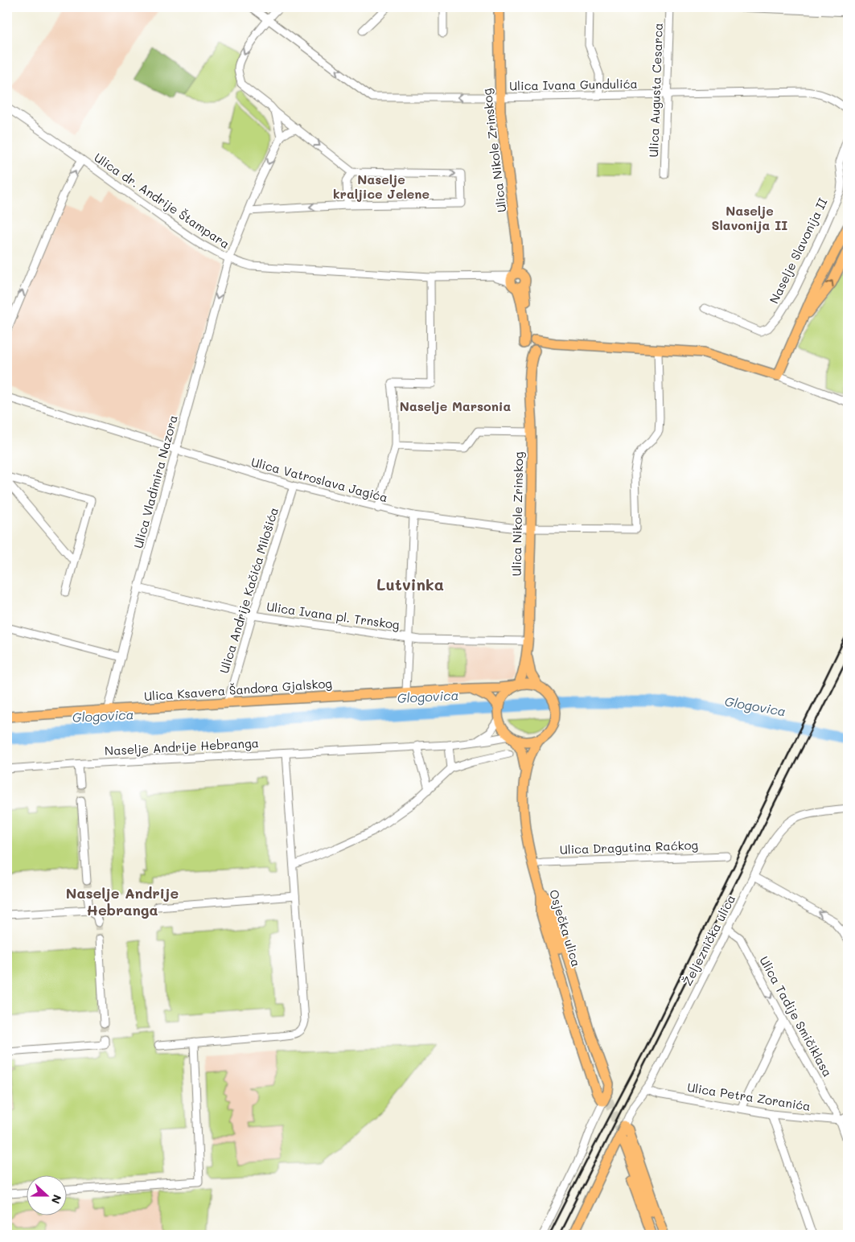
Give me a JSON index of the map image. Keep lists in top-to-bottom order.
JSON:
{
  "streets": {
    "main road": ["Ulica Nikole Zrinskog", "Ulica Ksavera Šandora Gjalskog", "Osječka ulica"],
    "street": [
      "Ulica Ivana Gundulića",
      "Ulica Augusta Cesarca",
      "Ulica dr. Andrije Štampara",
      "Naselje Slavonija II",
      "Ulica Vatroslava Jagića",
      "Ulica Vladimira Nazora",
      "Ulica Andrije Kačića Milošića",
      "Ulica Ivana pl. Trnskog",
      "Naselje Andrije Hebranga",
      "Ulica Dragutina Raćkog",
      "Željeznička ulica",
      "Ulica Tadije Smičiklasa",
      "Ulica Petra Zoranića"
    ]
  },
  "crossings": [
    ["Ulica Ivana Gundulića", "Ulica Augusta Cesarca"],
    ["Ulica Ivana Gundulića", "Ulica Nikole Zrinskog"],
    ["Ulica Nikole Zrinskog", "Ulica dr. Andrije Štampara"],
    ["Ulica Nikole Zrinskog", "Ulica Vatroslava Jagića"],
    ["Ulica Nikole Zrinskog", "Ulica Ivana pl. Trnskog"],
    ["Ulica Nikole Zrinskog", "Ulica Ksavera Šandora Gjalskog"],
    ["Ulica Nikole Zrinskog", "Naselje Andrije Hebranga"],
    ["Ulica Nikole Zrinskog", "Osječka ulica"],
    ["Ulica dr. Andrije Štampara", "Ulica Vladimira Nazora"],
    ["Ulica Vatroslava Jagića", "Ulica Vladimira Nazora"],
    ["Ulica Vatroslava Jagića", "Ulica Andrije Kačića Milošića"],
    ["Ulica Vladimira Nazora", "Ulica Ivana pl. Trnskog"],
    ["Ulica Vladimira Nazora", "Ulica Ksavera Šandora Gjalskog"],
    ["Ulica Andrije Kačića Milošića", "Ulica Ivana pl. Trnskog"],
    ["Ulica Andrije Kačića Milošića", "Ulica Ksavera Šandora Gjalskog"],
    ["Ulica Ksavera Šandora Gjalskog", "Naselje Andrije Hebranga"],
    ["Ulica Ksavera Šandora Gjalskog", "Osječka ulica"],
    ["Naselje Andrije Hebranga", "Osječka ulica"],
    ["Ulica Dragutina Raćkog", "Osječka ulica"],
    ["Željeznička ulica", "Ulica Tadije Smičiklasa"],
    ["Željeznička ulica", "Ulica Petra Zoranića"],
    ["Ulica Tadije Smičiklasa", "Ulica Petra Zoranića"]
  ],
  "one_way": ["Ulica Ivana Gundulića", "Ulica Vladimira Nazora", "Ulica Tadije Smičiklasa"],
  "districts": [
    "Naselje kraljice Jelene",
    "Naselje Slavonija II",
    "Naselje Marsonia",
    "Lutvinka",
    "Naselje Andrije Hebranga"
  ],
  "water": ["Glogovica"],
  "north": "right"
}
